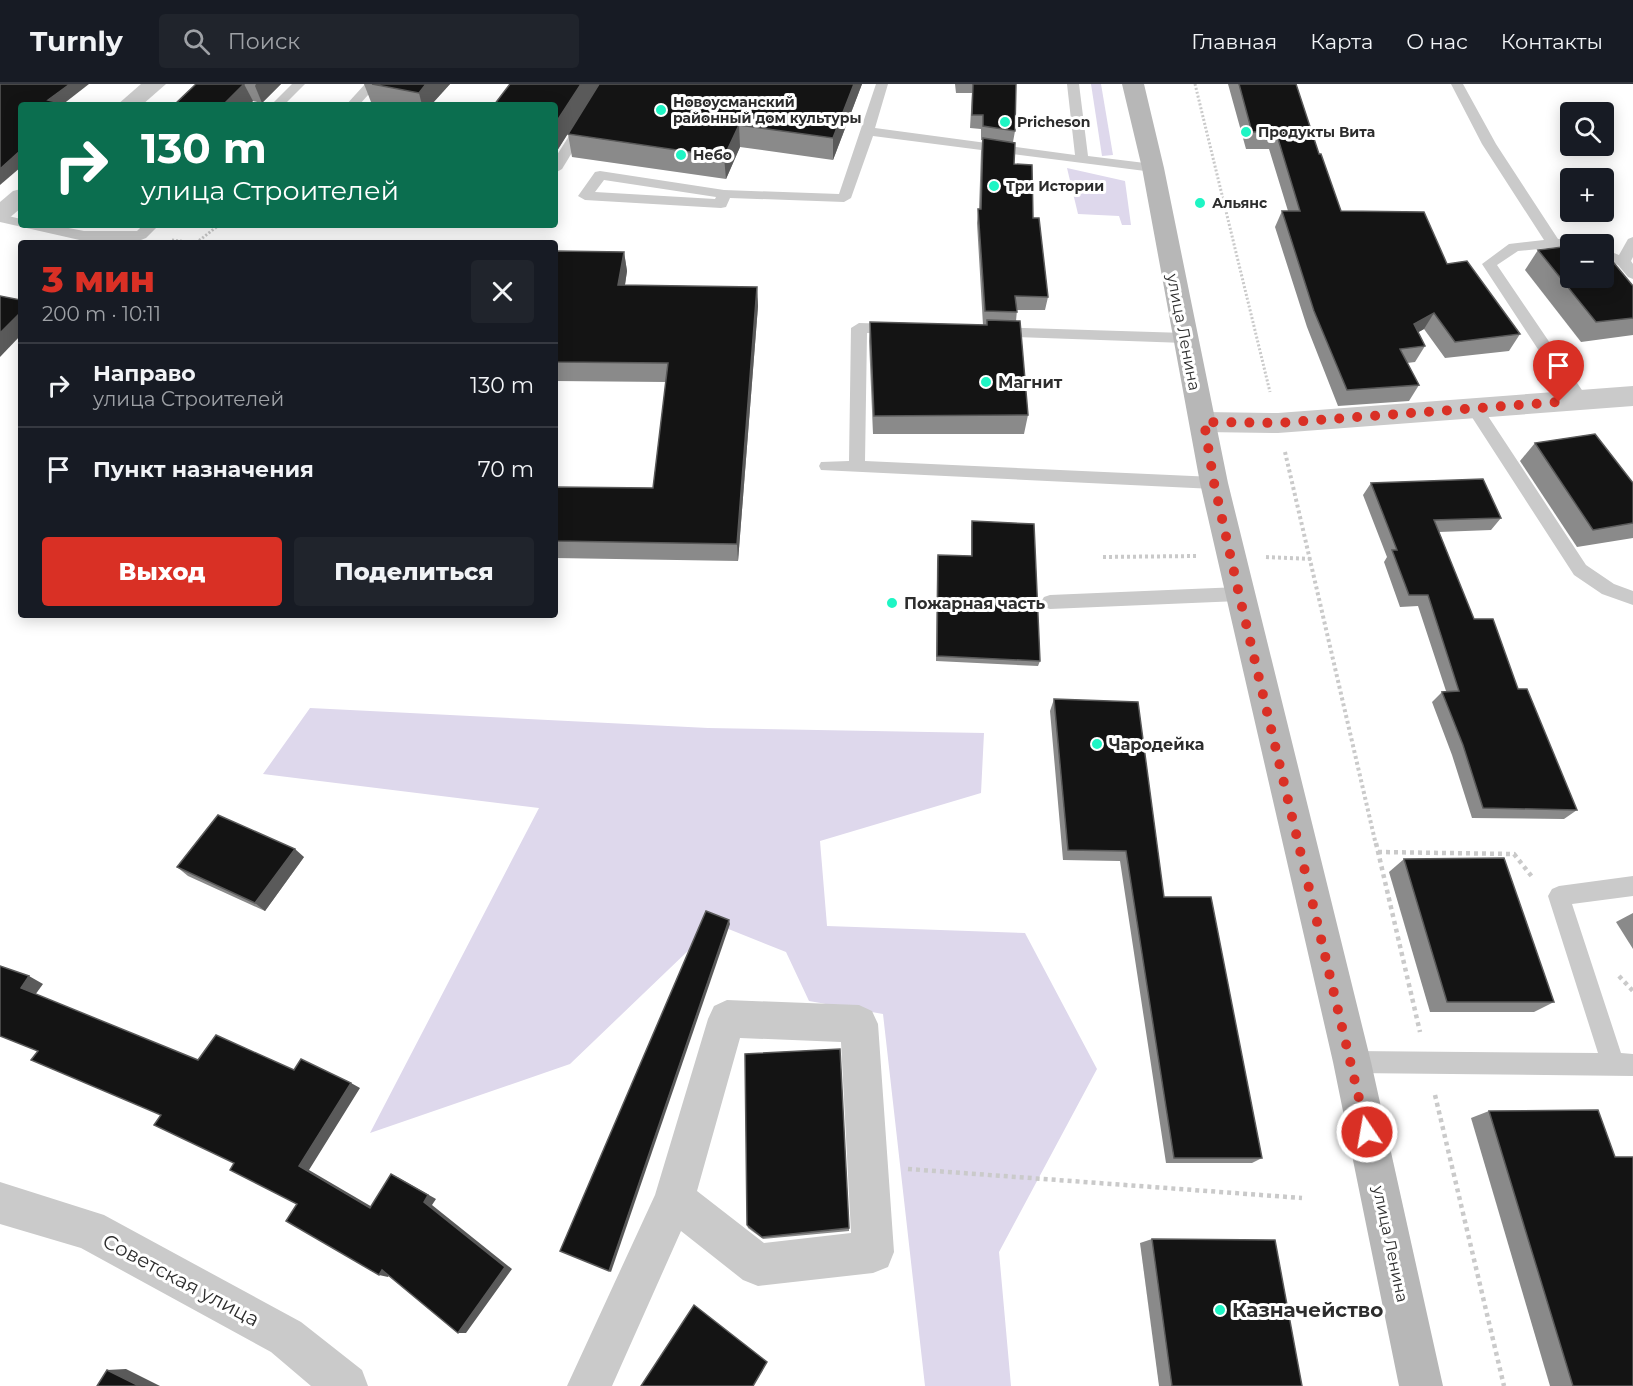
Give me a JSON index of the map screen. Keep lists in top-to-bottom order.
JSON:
{
  "streets": {
    "main road": ["улица Ленина"],
    "street": ["Советская улица"]
  },
  "places": [
    "Новоусманский районный дом культуры",
    "Pricheson",
    "Продукты Вита",
    "Небо",
    "Три Истории",
    "Альянс",
    "Магнит",
    "Пожарная часть",
    "Чародейка",
    "Казначейство"
  ],
  "page": {
    "header": "Turnly",
    "search": "Поиск",
    "nav": [
      "Главная",
      "Карта",
      "О нас",
      "Контакты"
    ],
    "map_buttons": ["+", "−"],
    "turn": ["130 m", "улица Строителей"],
    "heading": ["3 мин", "200 m · 10:11"],
    "list": [
      {
        "name": "Направо",
        "note": "улица Строителей",
        "value": "130 m"
      },
      {
        "name": "Пункт назначения",
        "value": "70 m"
      }
    ],
    "buttons": ["Выход", "Поделиться"]
  }
}
